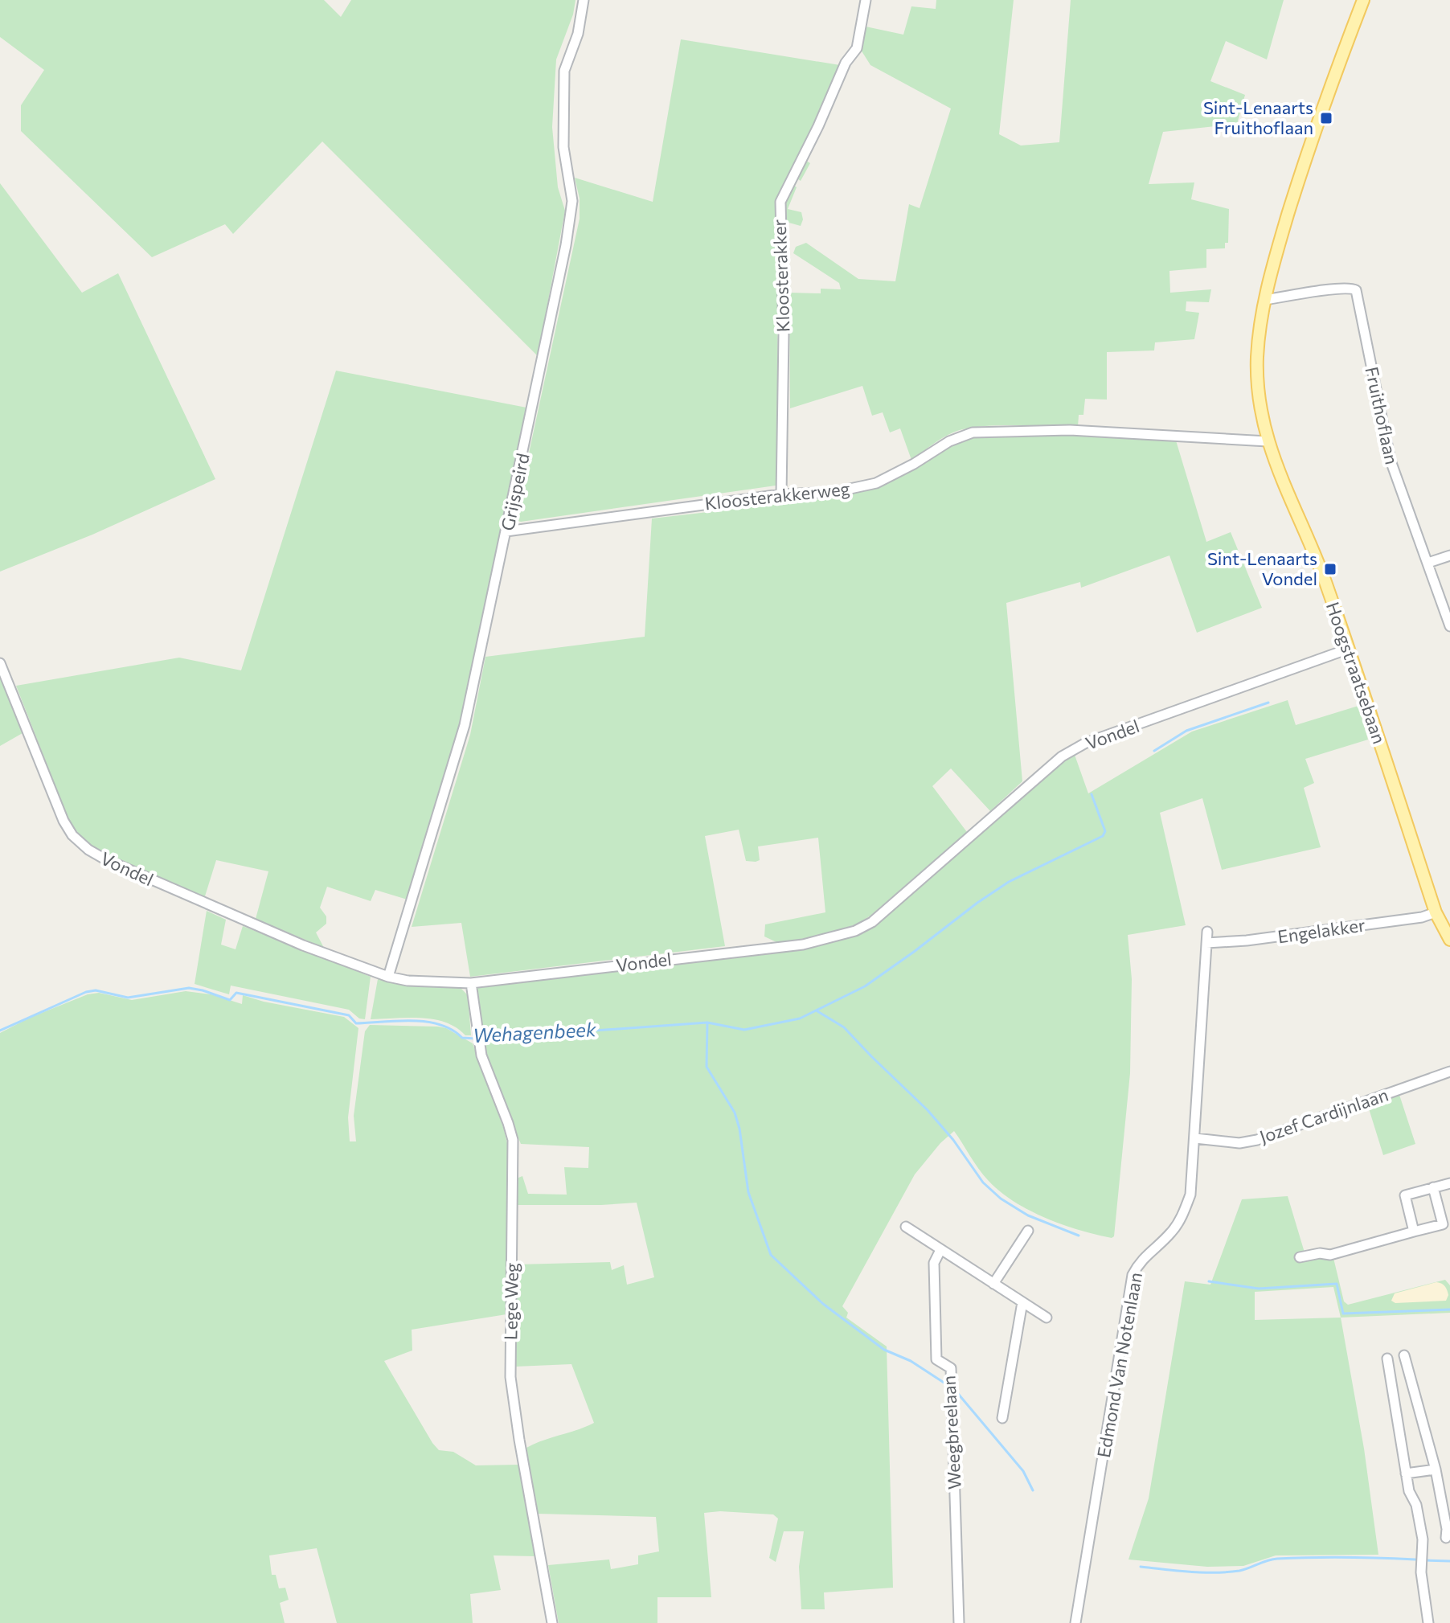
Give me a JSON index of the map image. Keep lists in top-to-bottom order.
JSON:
{
  "streets": {
    "main road": ["Hoogstraatsebaan"],
    "street": [
      "Kloosterakker",
      "Fruithoflaan",
      "Grijspeird",
      "Kloosterakkerweg",
      "Vondel",
      "Engelakker",
      "Jozef Cardijnlaan",
      "Lege Weg",
      "Edmond Van Notenlaan",
      "Weegbreelaan"
    ]
  },
  "crossings": [
    ["Kloosterakker", "Kloosterakkerweg"],
    ["Fruithoflaan", "Hoogstraatsebaan"],
    ["Grijspeird", "Kloosterakkerweg"],
    ["Grijspeird", "Vondel"],
    ["Kloosterakkerweg", "Hoogstraatsebaan"],
    ["Hoogstraatsebaan", "Vondel"],
    ["Hoogstraatsebaan", "Engelakker"],
    ["Vondel", "Lege Weg"],
    ["Engelakker", "Edmond Van Notenlaan"],
    ["Jozef Cardijnlaan", "Edmond Van Notenlaan"]
  ],
  "water": ["Wehagenbeek"],
  "places": {
    "transit": ["Sint-Lenaarts Fruithoflaan", "Sint-Lenaarts Vondel"]
  }
}
